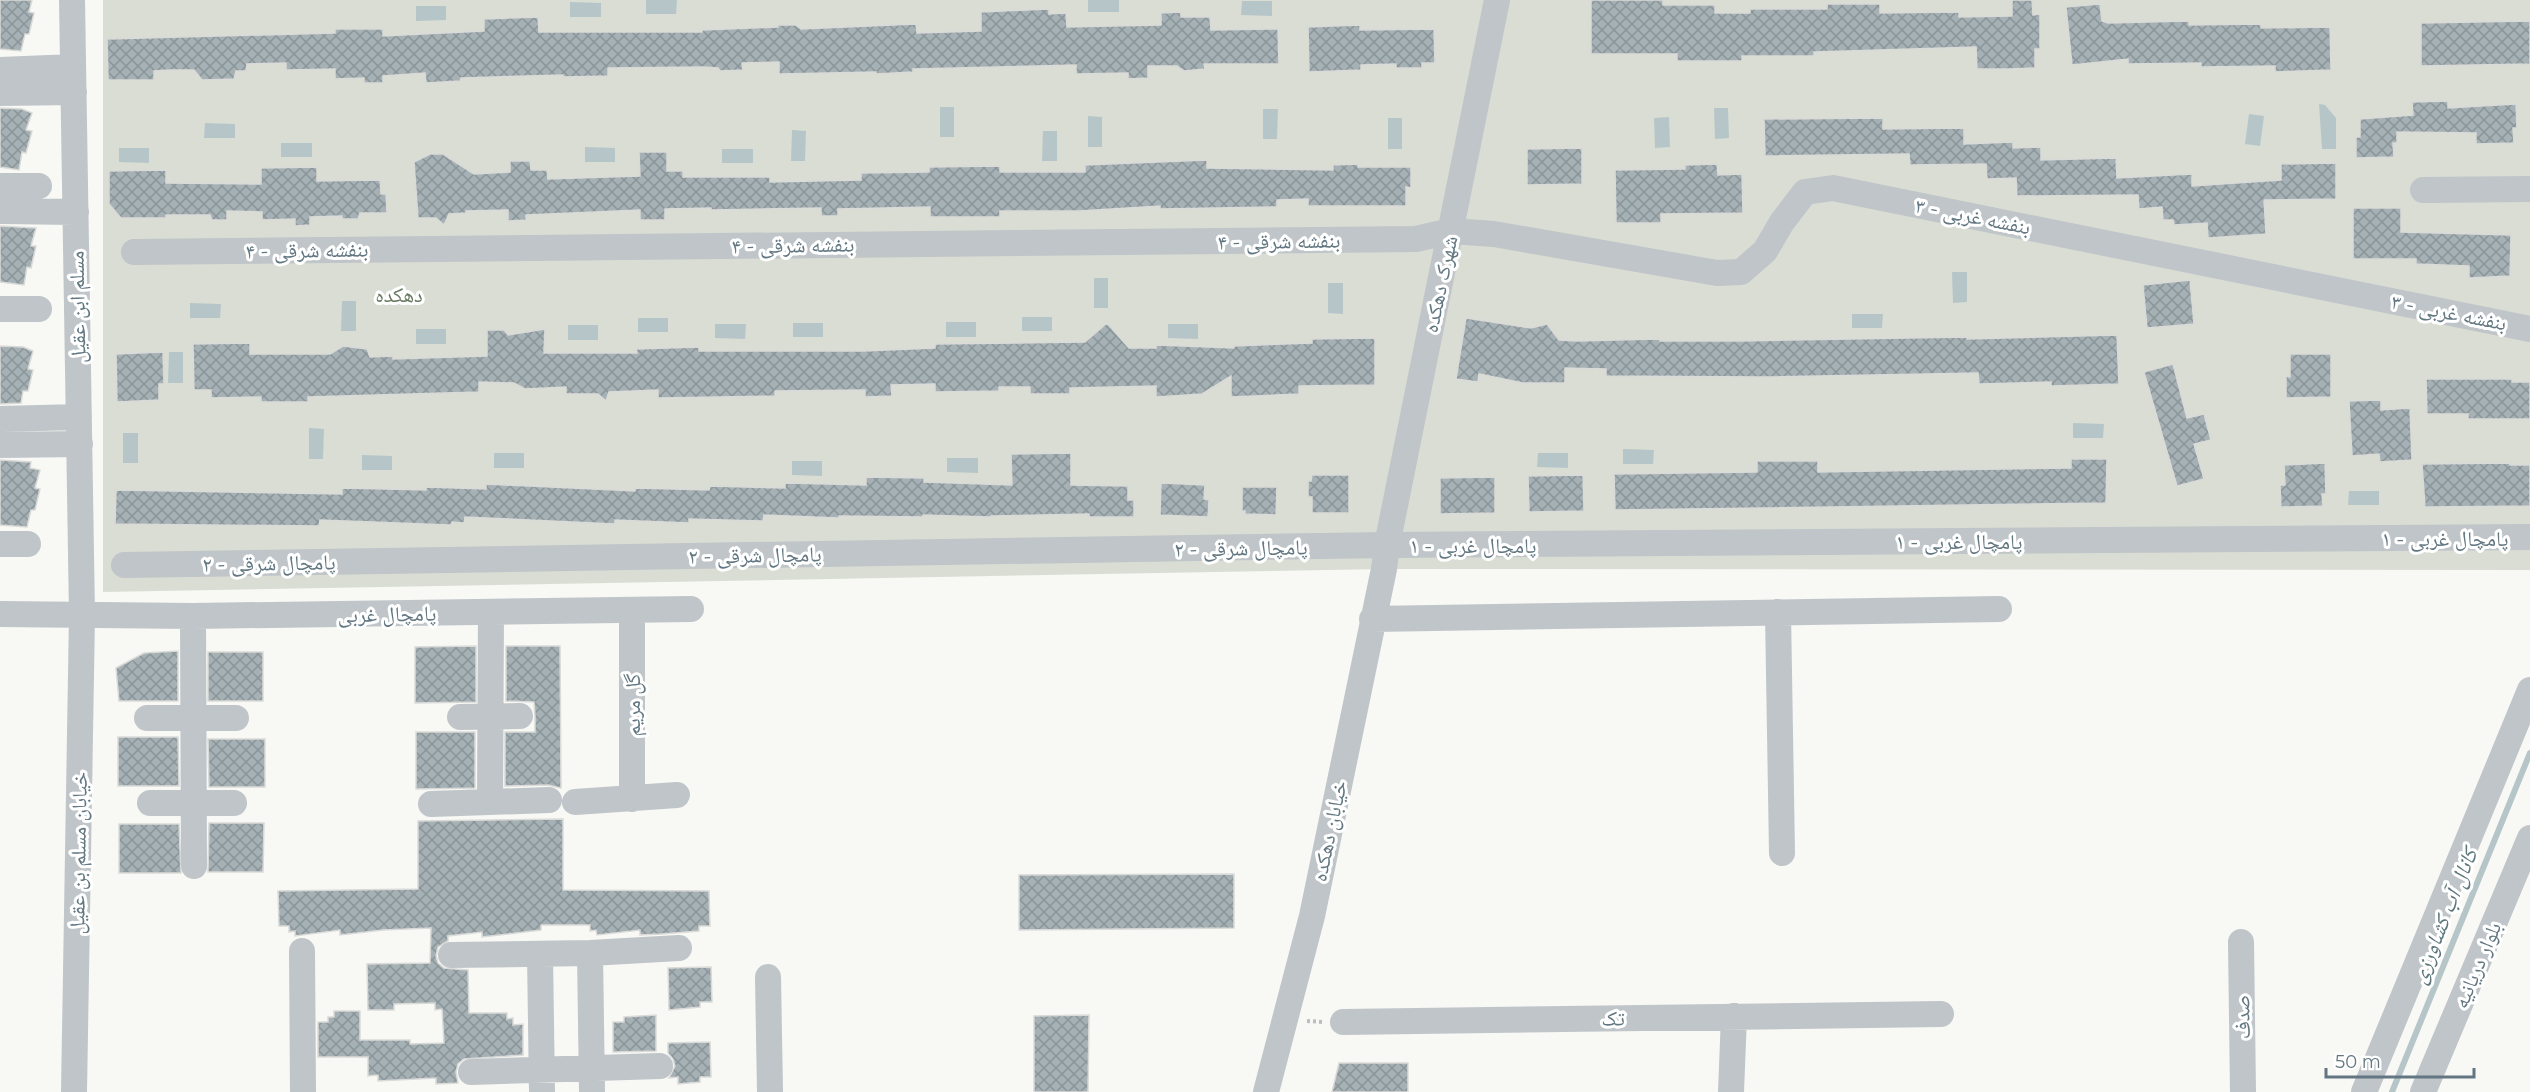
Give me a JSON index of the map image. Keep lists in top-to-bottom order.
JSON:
{
  "streets": {
    "street": [
      "بنفشه غربی - ۳",
      "بنفشه شرقی - ۴",
      "شهرک دهکده",
      "مسلم ابن عقیل",
      "پامچال غربی - ۱",
      "پامچال شرقی - ۲",
      "پامچال غربی",
      "گل مریم",
      "خیابان دهکده",
      "خیابان مسلم بن عقیل",
      "بلوار دریانیه",
      "صدف",
      "تک"
    ]
  },
  "crossings": [
    ["بنفشه غربی - ۳", "بنفشه شرقی - ۴"],
    ["بنفشه غربی - ۳", "شهرک دهکده"],
    ["بنفشه شرقی - ۴", "شهرک دهکده"],
    ["شهرک دهکده", "پامچال غربی - ۱"],
    ["شهرک دهکده", "پامچال شرقی - ۲"],
    ["شهرک دهکده", "خیابان دهکده"],
    ["مسلم ابن عقیل", "پامچال غربی"],
    ["مسلم ابن عقیل", "خیابان مسلم بن عقیل"],
    ["پامچال غربی - ۱", "پامچال شرقی - ۲"],
    ["پامچال غربی - ۱", "خیابان دهکده"],
    ["پامچال شرقی - ۲", "خیابان دهکده"],
    ["پامچال غربی", "گل مریم"],
    ["پامچال غربی", "خیابان مسلم بن عقیل"]
  ],
  "water": ["کانال آب کشاورزی"],
  "parks": ["دهکده"],
  "scale_bar": "50 m"
}
